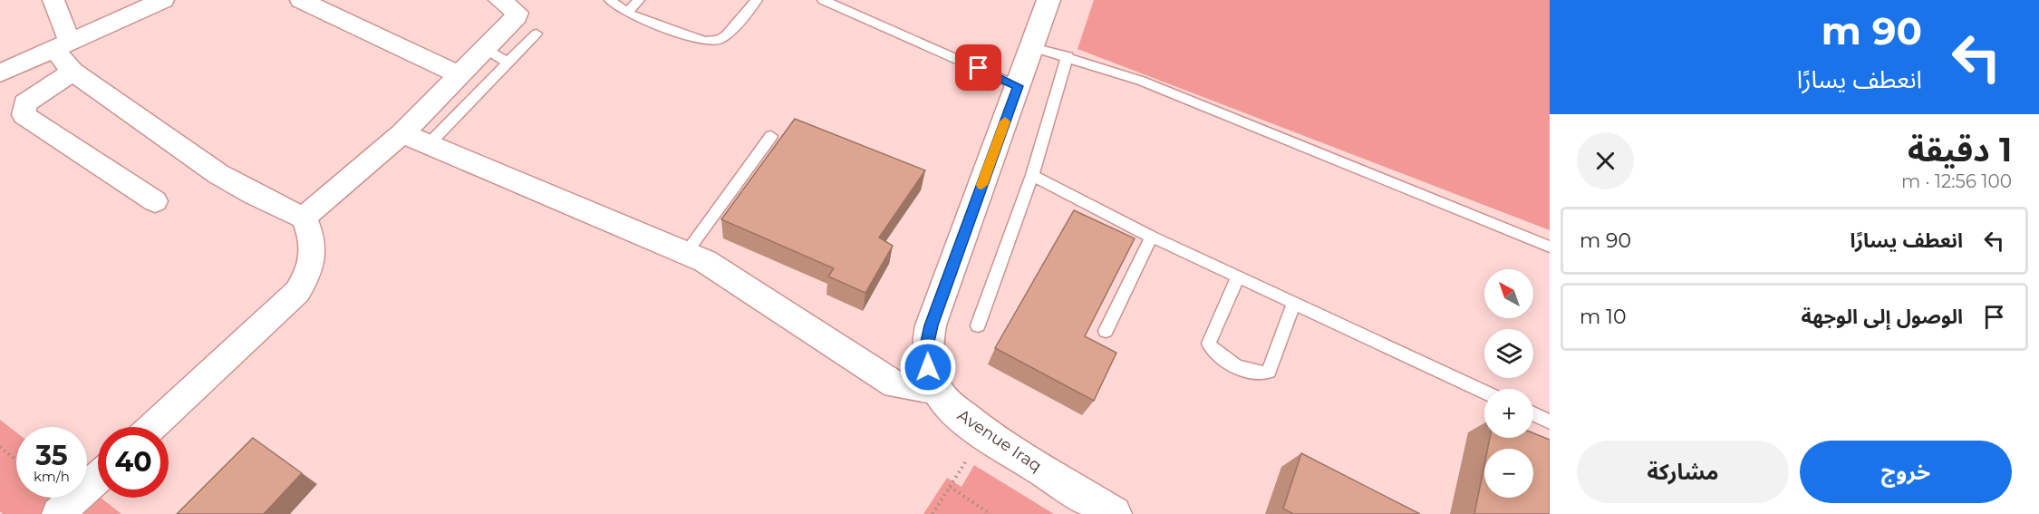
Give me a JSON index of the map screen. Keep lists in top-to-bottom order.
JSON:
{
  "streets": {
    "street": ["Avenue Iraq"]
  },
  "north": "top left",
  "page": {
    "turn": ["90 m", "انعطف يسارًا"],
    "heading": ["1 دقيقة", "100 m · 12:56"],
    "list": [
      {
        "name": "انعطف يسارًا",
        "value": "90 m"
      },
      {
        "name": "الوصول إلى الوجهة",
        "value": "10 m"
      }
    ],
    "map_buttons": ["+", "−"],
    "speed": "35 km/h",
    "limit": "40",
    "buttons": ["خروج", "مشاركة"]
  }
}
